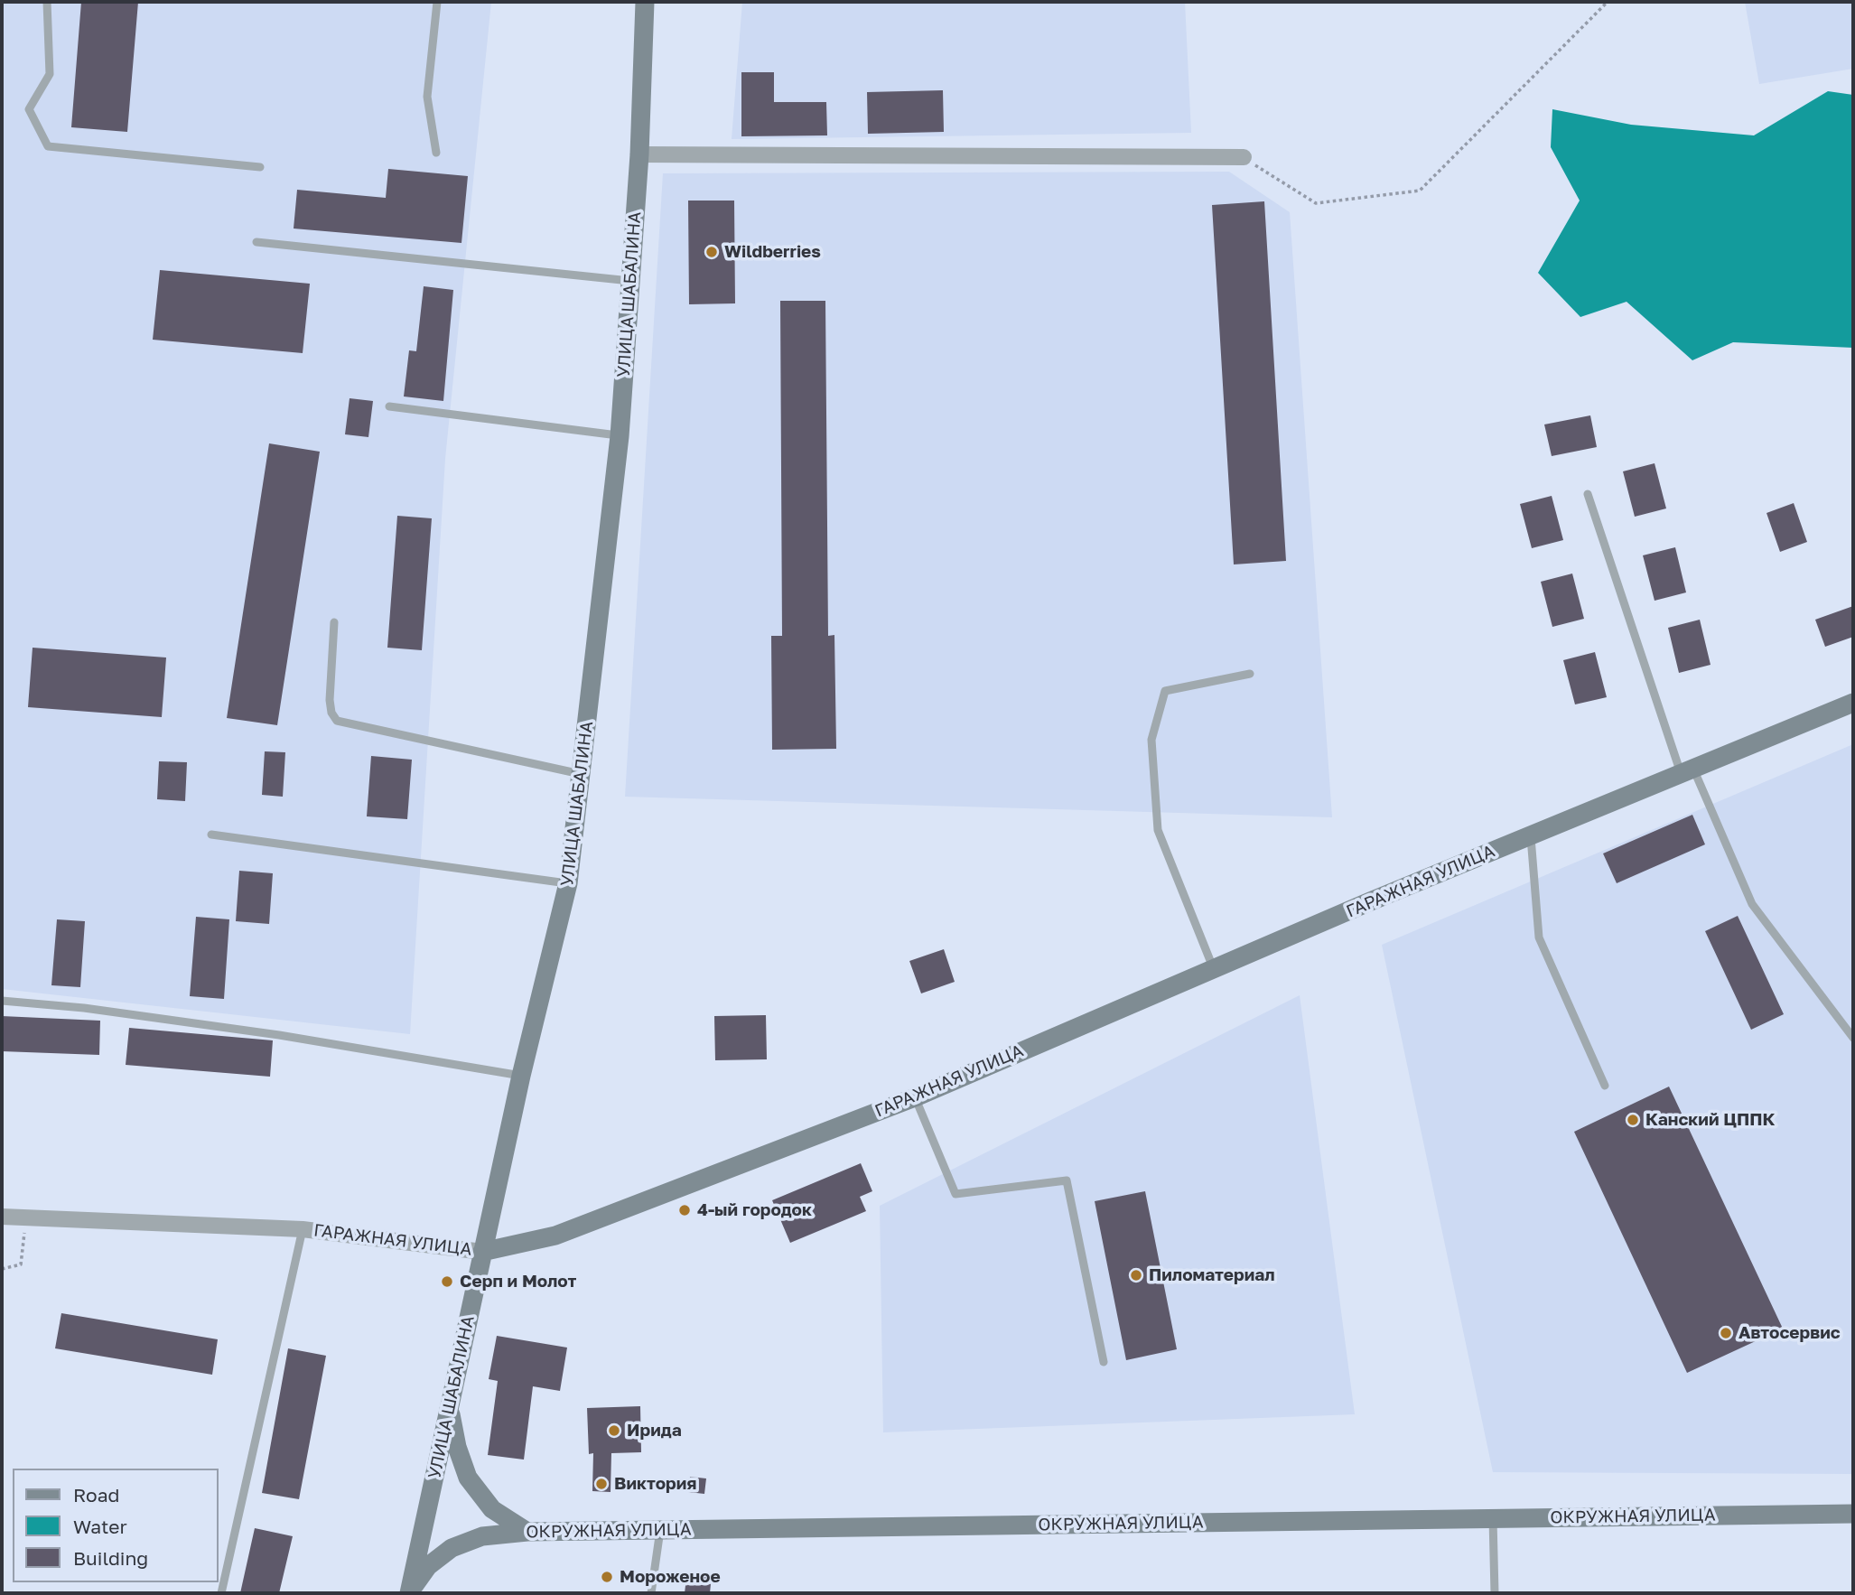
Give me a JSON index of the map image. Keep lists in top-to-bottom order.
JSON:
{
  "streets": {
    "street": ["УЛИЦА ШАБАЛИНА", "ГАРАЖНАЯ УЛИЦА", "ОКРУЖНАЯ УЛИЦА"]
  },
  "crossings": [
    ["УЛИЦА ШАБАЛИНА", "ГАРАЖНАЯ УЛИЦА"],
    ["УЛИЦА ШАБАЛИНА", "ОКРУЖНАЯ УЛИЦА"]
  ],
  "places": [
    "Wildberries",
    "Канский ЦППК",
    "4-ый городок",
    "Пиломатериал",
    "Серп и Молот",
    "Автосервис",
    "Ирида",
    "Виктория",
    "Мороженое"
  ],
  "legend": ["Road", "Water", "Building"]
}
